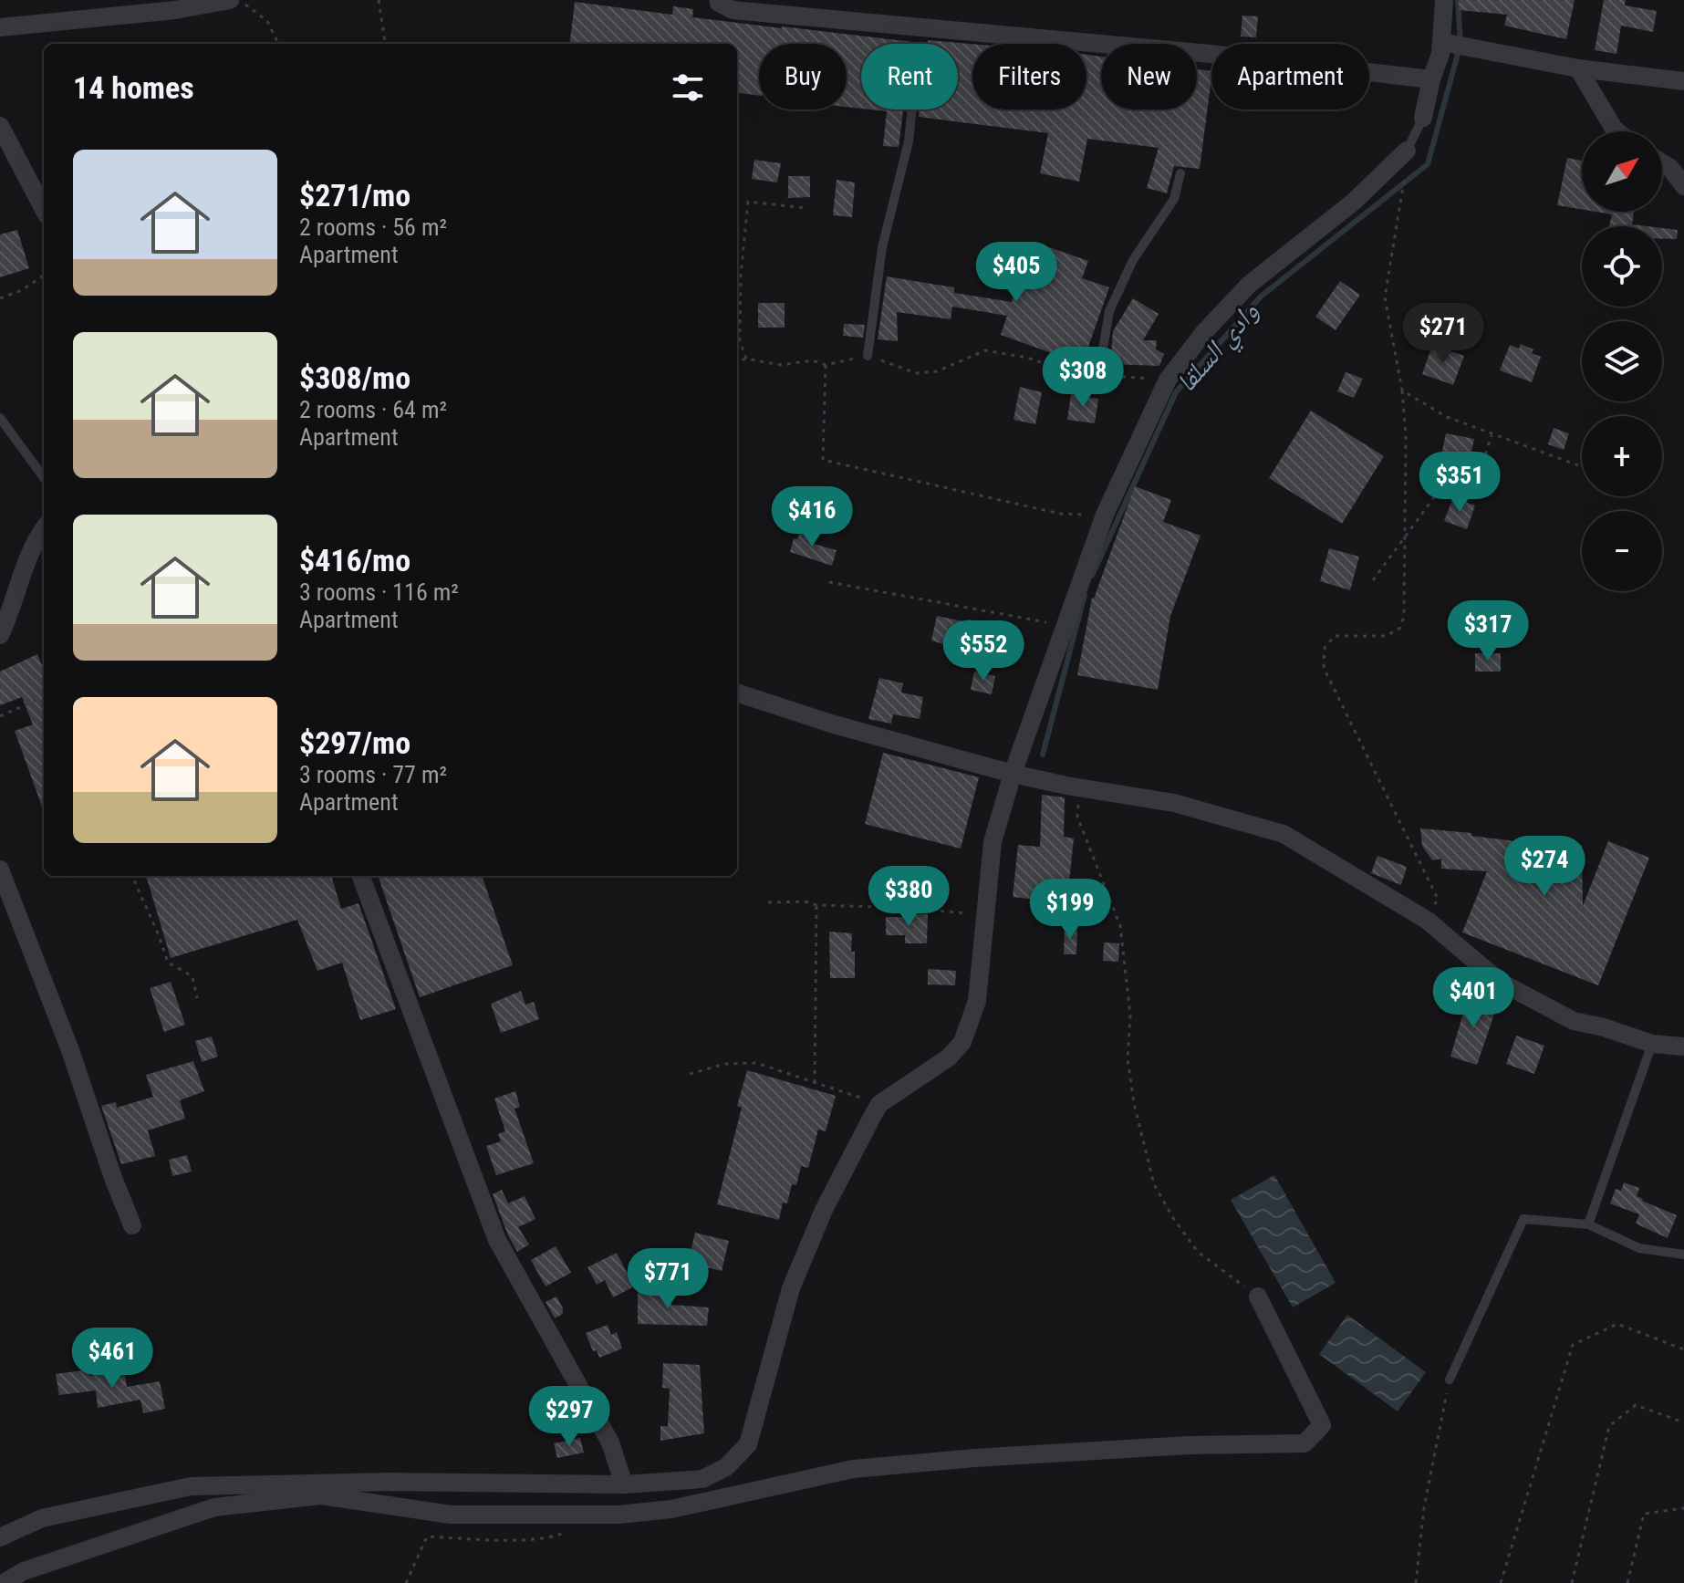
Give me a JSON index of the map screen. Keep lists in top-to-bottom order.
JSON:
{
  "water": ["وادي السلقا"],
  "north": "top right",
  "page": {
    "chip": [
      "Buy",
      "Rent",
      "Filters",
      "New",
      "Apartment"
    ],
    "heading": "14 homes",
    "map_buttons": ["+", "−"],
    "list": [
      {
        "name": "$271/mo",
        "note": "2 rooms · 56 m² · Apartment"
      },
      {
        "name": "$308/mo",
        "note": "2 rooms · 64 m² · Apartment"
      },
      {
        "name": "$416/mo",
        "note": "3 rooms · 116 m² · Apartment"
      },
      {
        "name": "$297/mo",
        "note": "3 rooms · 77 m² · Apartment"
      }
    ],
    "price": [
      "$405",
      "$271",
      "$308",
      "$351",
      "$416",
      "$317",
      "$552",
      "$274",
      "$380",
      "$199",
      "$401",
      "$771",
      "$461",
      "$297"
    ]
  }
}
